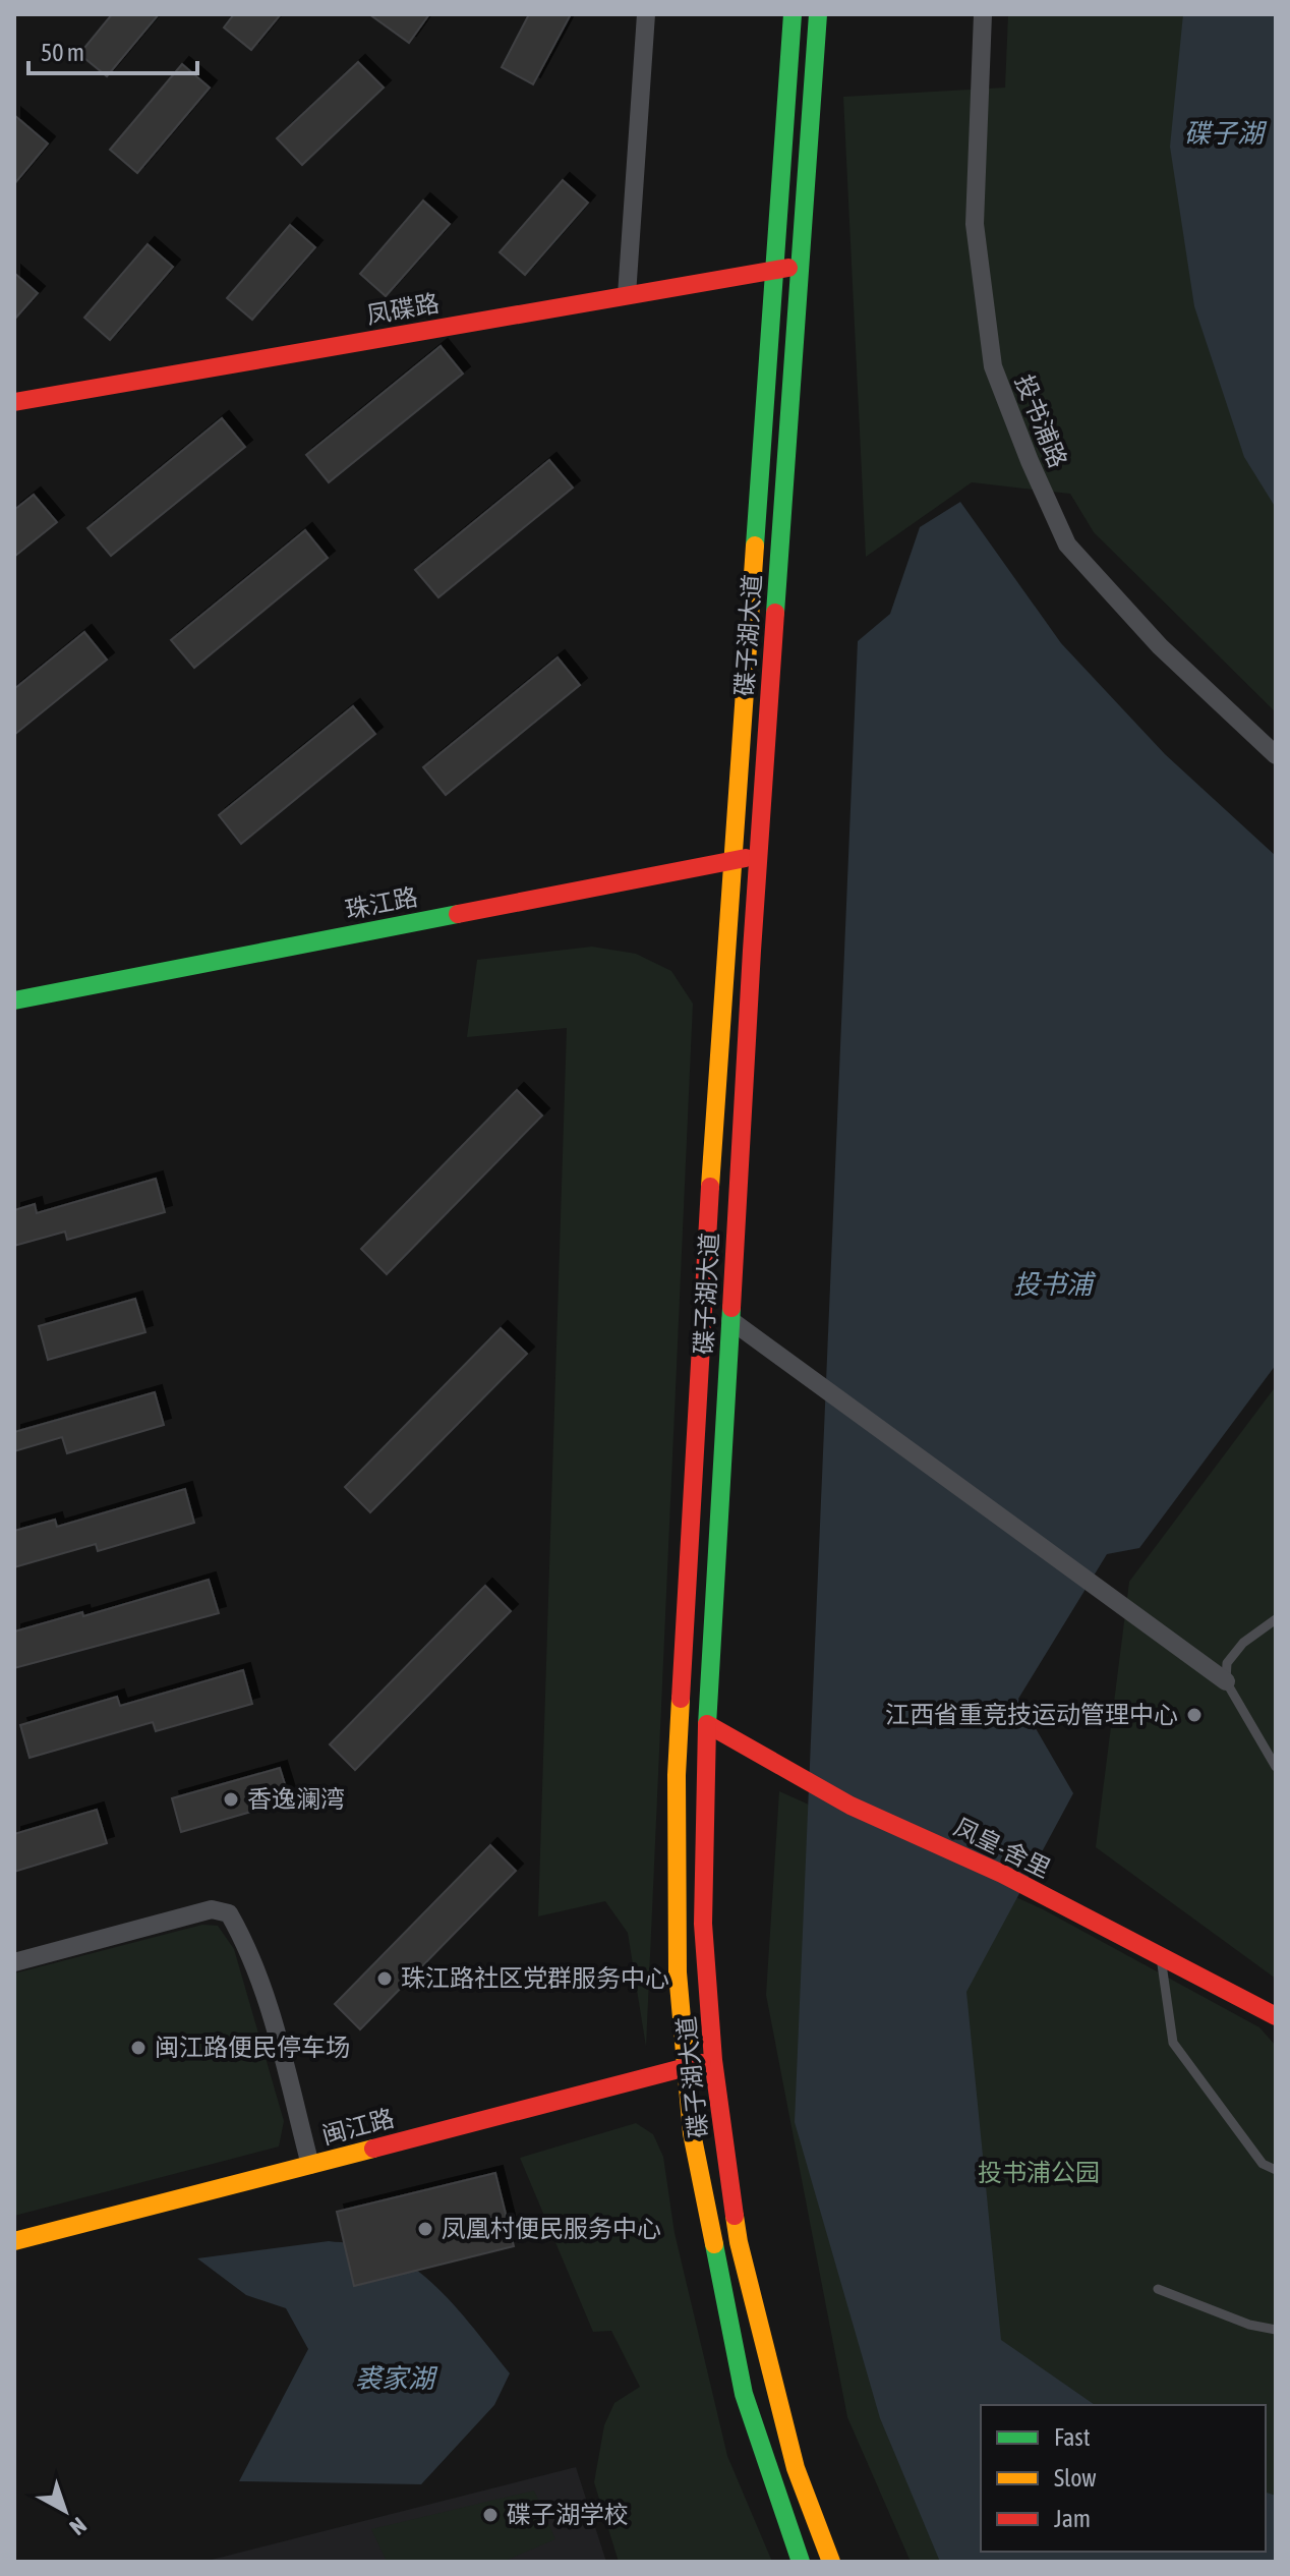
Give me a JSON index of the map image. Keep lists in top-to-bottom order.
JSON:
{
  "streets": {
    "main road": [
      "凤碟路",
      "碟子湖大道",
      "珠江路",
      "凤皇-舍里",
      "闽江路"
    ],
    "street": ["投书浦路"]
  },
  "crossings": [
    ["凤碟路", "碟子湖大道"],
    ["碟子湖大道", "珠江路"],
    ["碟子湖大道", "凤皇-舍里"],
    ["碟子湖大道", "闽江路"]
  ],
  "water": ["碟子湖", "投书浦", "裘家湖"],
  "parks": ["投书浦公园"],
  "places": [
    "江西省重竞技运动管理中心",
    "香逸澜湾",
    "珠江路社区党群服务中心",
    "闽江路便民停车场",
    "凤凰村便民服务中心",
    "碟子湖学校"
  ],
  "legend": ["Fast", "Slow", "Jam"],
  "scale_bar": "50 m",
  "north": "bottom right"
}
